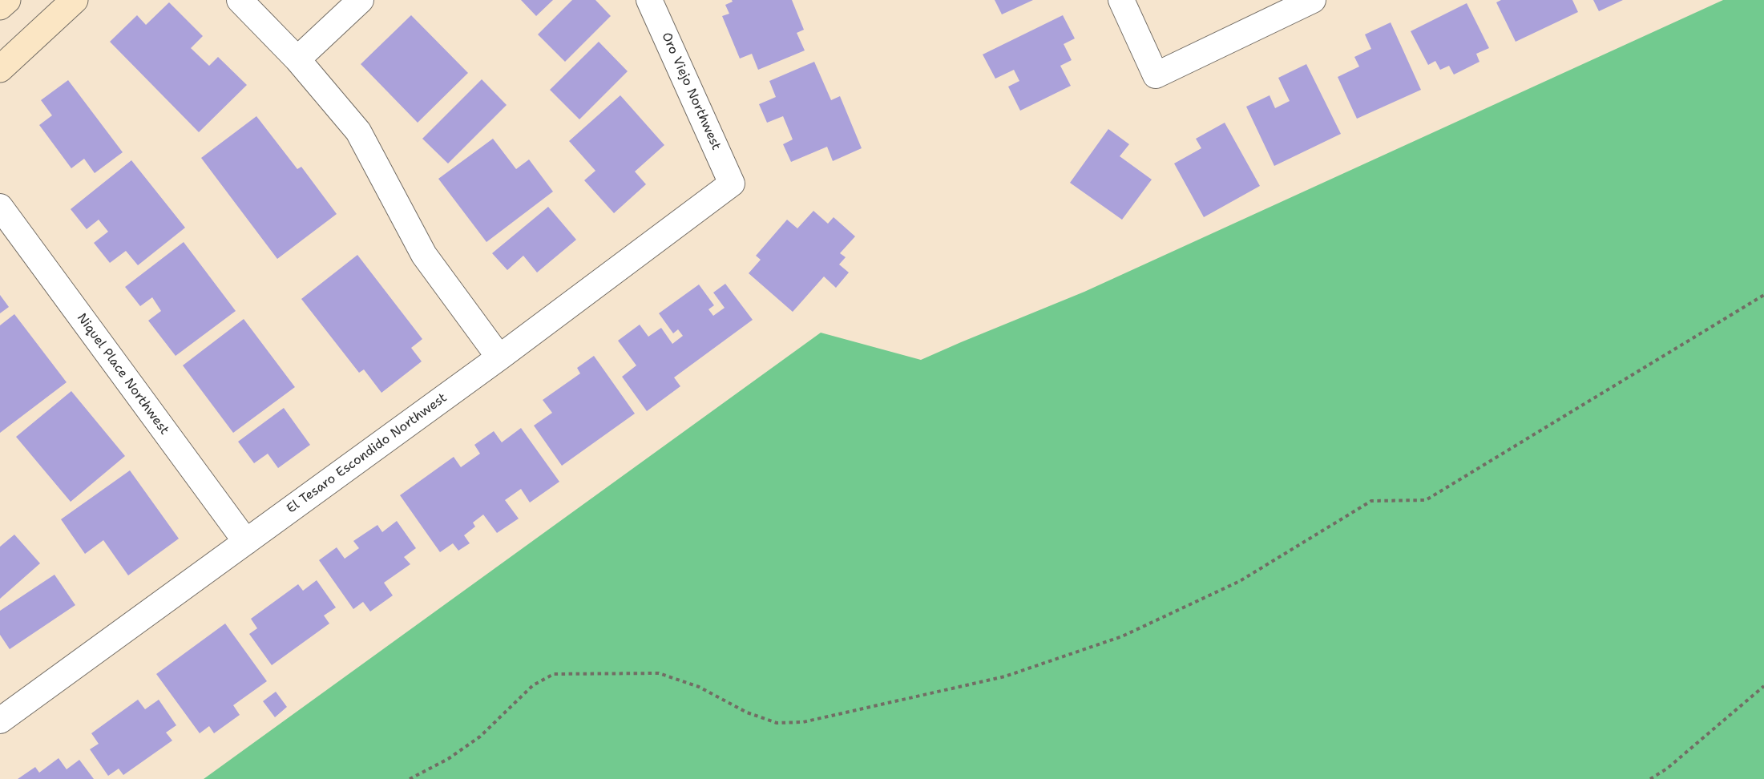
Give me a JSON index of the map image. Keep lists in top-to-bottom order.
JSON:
{
  "streets": {
    "street": ["Oro Viejo Northwest", "Niquel Place Northwest", "El Tesaro Escondido Northwest"]
  },
  "crossings": [
    ["Oro Viejo Northwest", "El Tesaro Escondido Northwest"],
    ["Niquel Place Northwest", "El Tesaro Escondido Northwest"]
  ]
}
